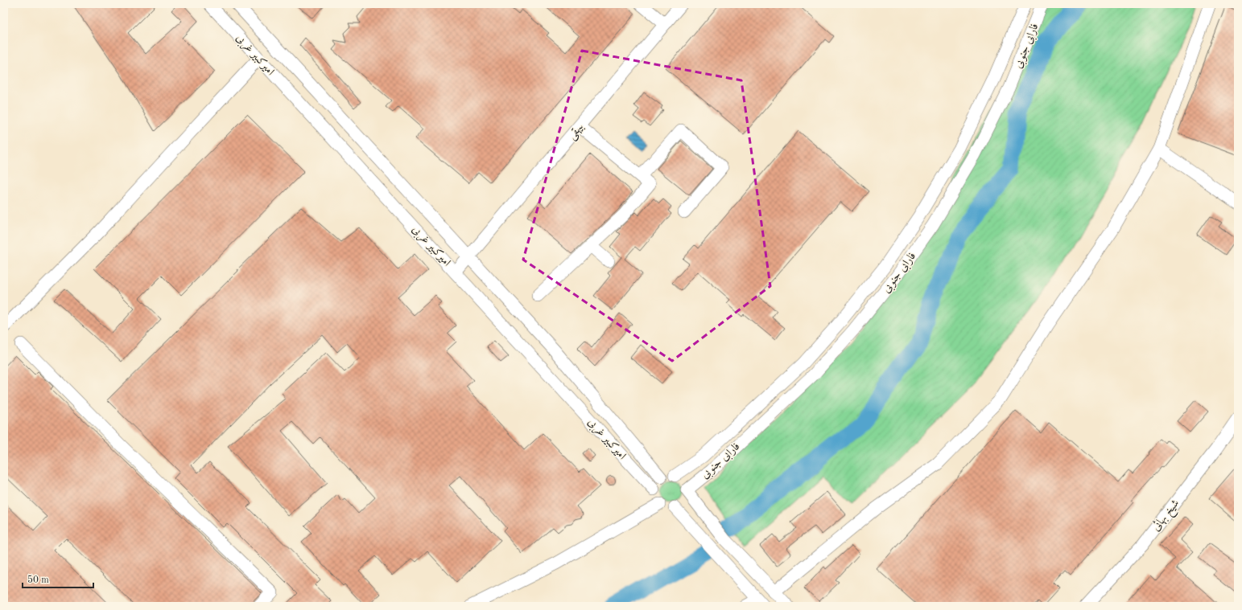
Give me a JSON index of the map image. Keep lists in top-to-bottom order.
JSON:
{
  "streets": {
    "street": [
      "فارابی جنوبی",
      "امیرکبیر غربی",
      "بیهقی",
      "شیخ بهائی"
    ]
  },
  "crossings": [
    ["فارابی جنوبی", "امیرکبیر غربی"],
    ["امیرکبیر غربی", "بیهقی"]
  ],
  "scale_bar": "50 m"
}
